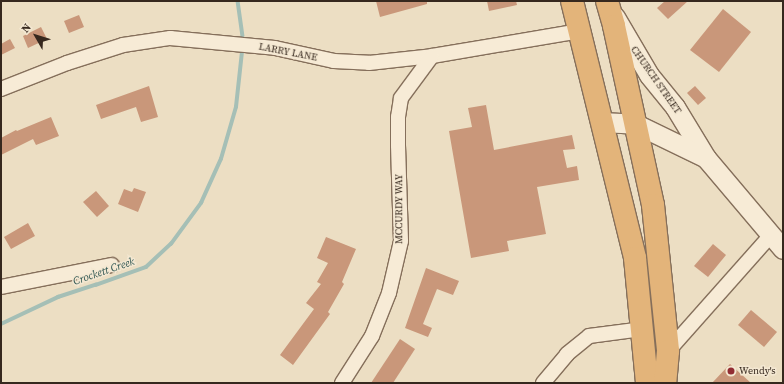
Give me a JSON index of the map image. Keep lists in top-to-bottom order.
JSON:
{
  "streets": {
    "main road": ["CHURCH STREET"],
    "street": ["LARRY LANE", "MCCURDY WAY"]
  },
  "crossings": [
    ["LARRY LANE", "MCCURDY WAY"]
  ],
  "water": ["Crockett Creek"],
  "places": ["Wendy's"],
  "north": "top left"
}
